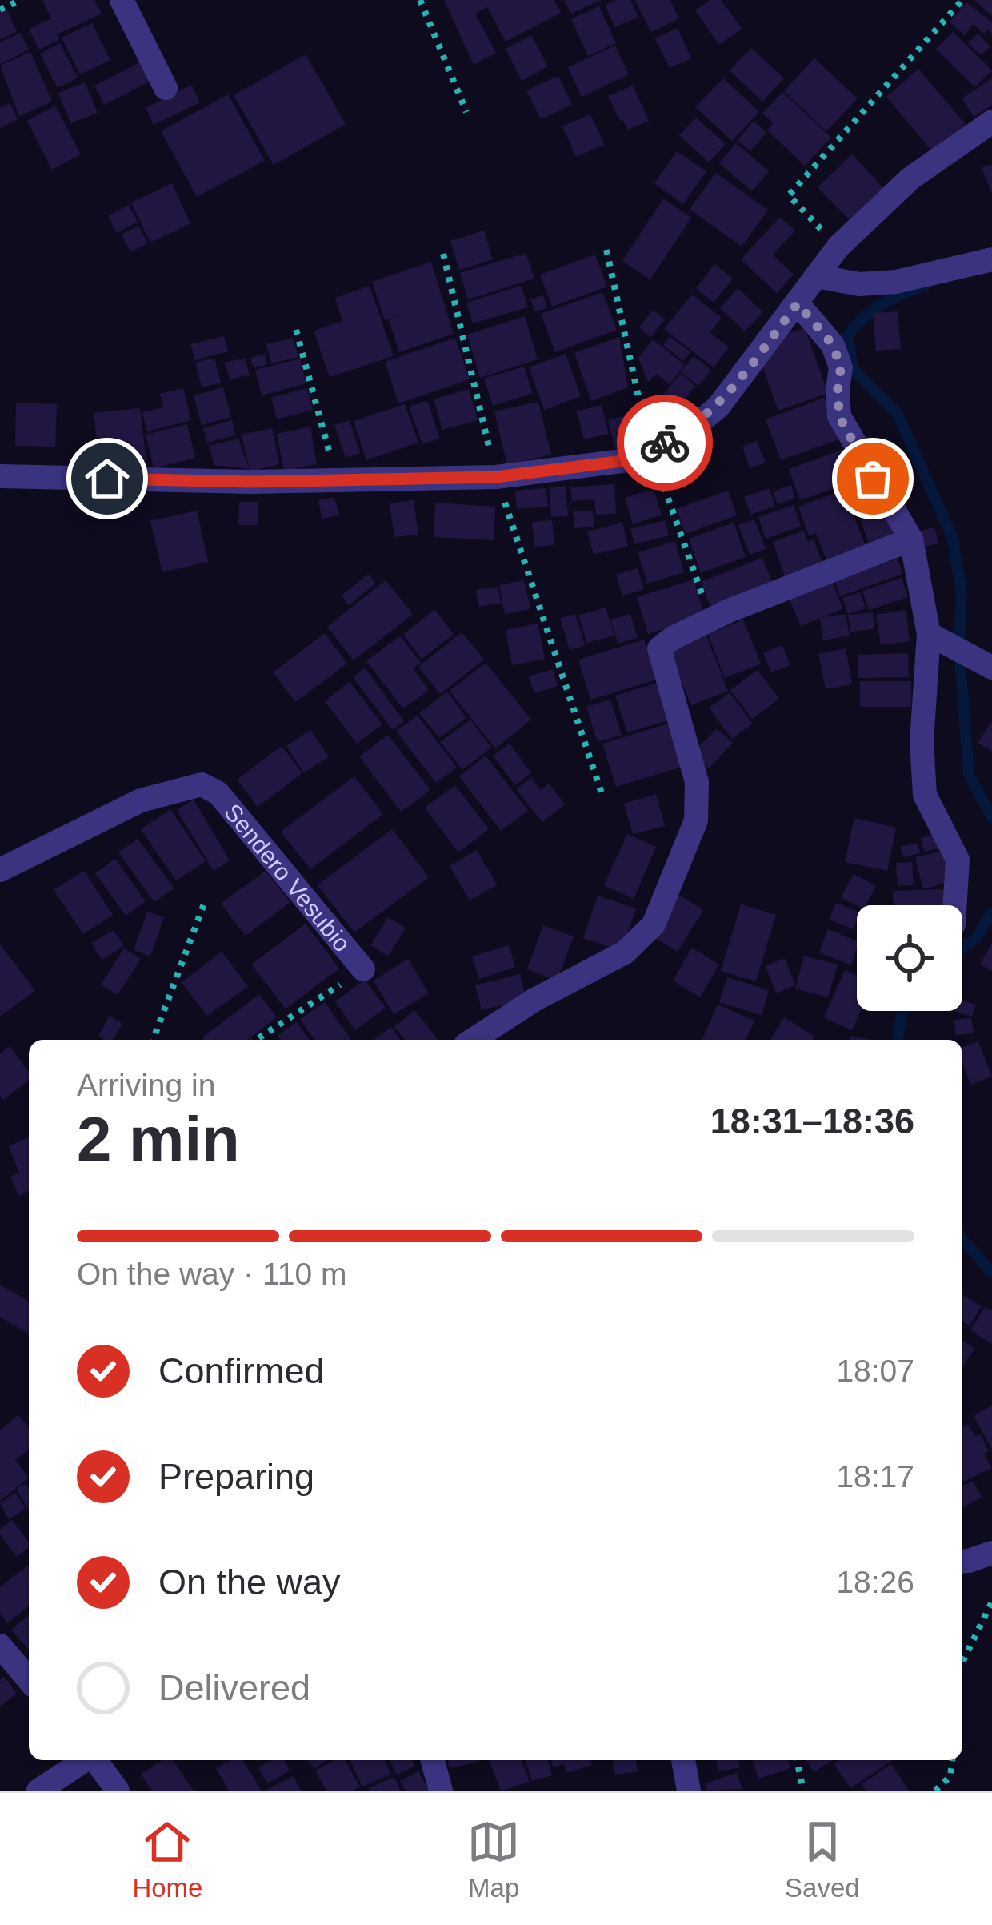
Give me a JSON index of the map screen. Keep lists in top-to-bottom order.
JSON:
{
  "streets": {
    "street": ["Sendero Vesubio"]
  },
  "page": {
    "heading": ["2 min", "Arriving in", "18:31–18:36"],
    "bar": "On the way · 110 m",
    "list": [
      ["Confirmed", "18:07"],
      ["Preparing", "18:17"],
      ["On the way", "18:26"],
      "Delivered"
    ],
    "tabs": ["Home", "Map", "Saved"]
  }
}
